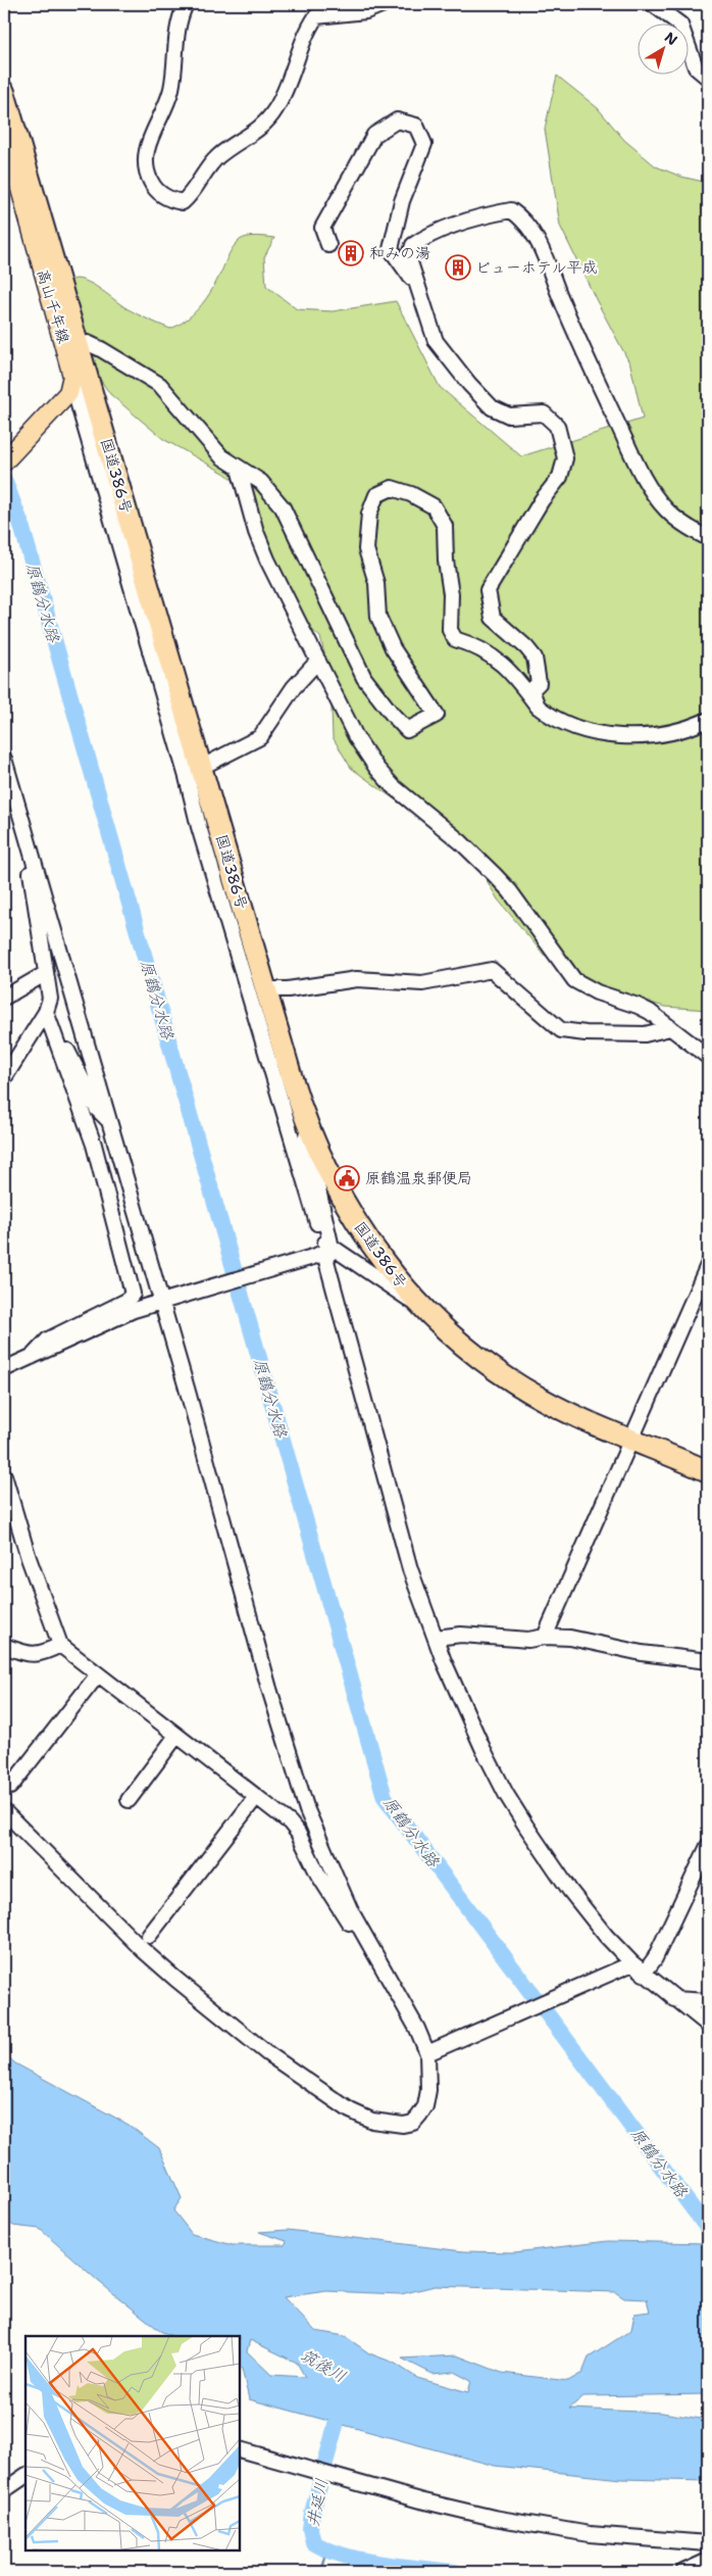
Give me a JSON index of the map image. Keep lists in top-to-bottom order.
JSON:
{
  "streets": {
    "highway": ["国道386号"],
    "main road": ["高山千年線"]
  },
  "crossings": [
    ["高山千年線", "国道386号"]
  ],
  "water": ["原鶴分水路", "筑後川", "井延川"],
  "places": {
    "building": ["和みの湯", "ビューホテル平成"],
    "public building": ["原鶴温泉郵便局"]
  },
  "north": "top right"
}
